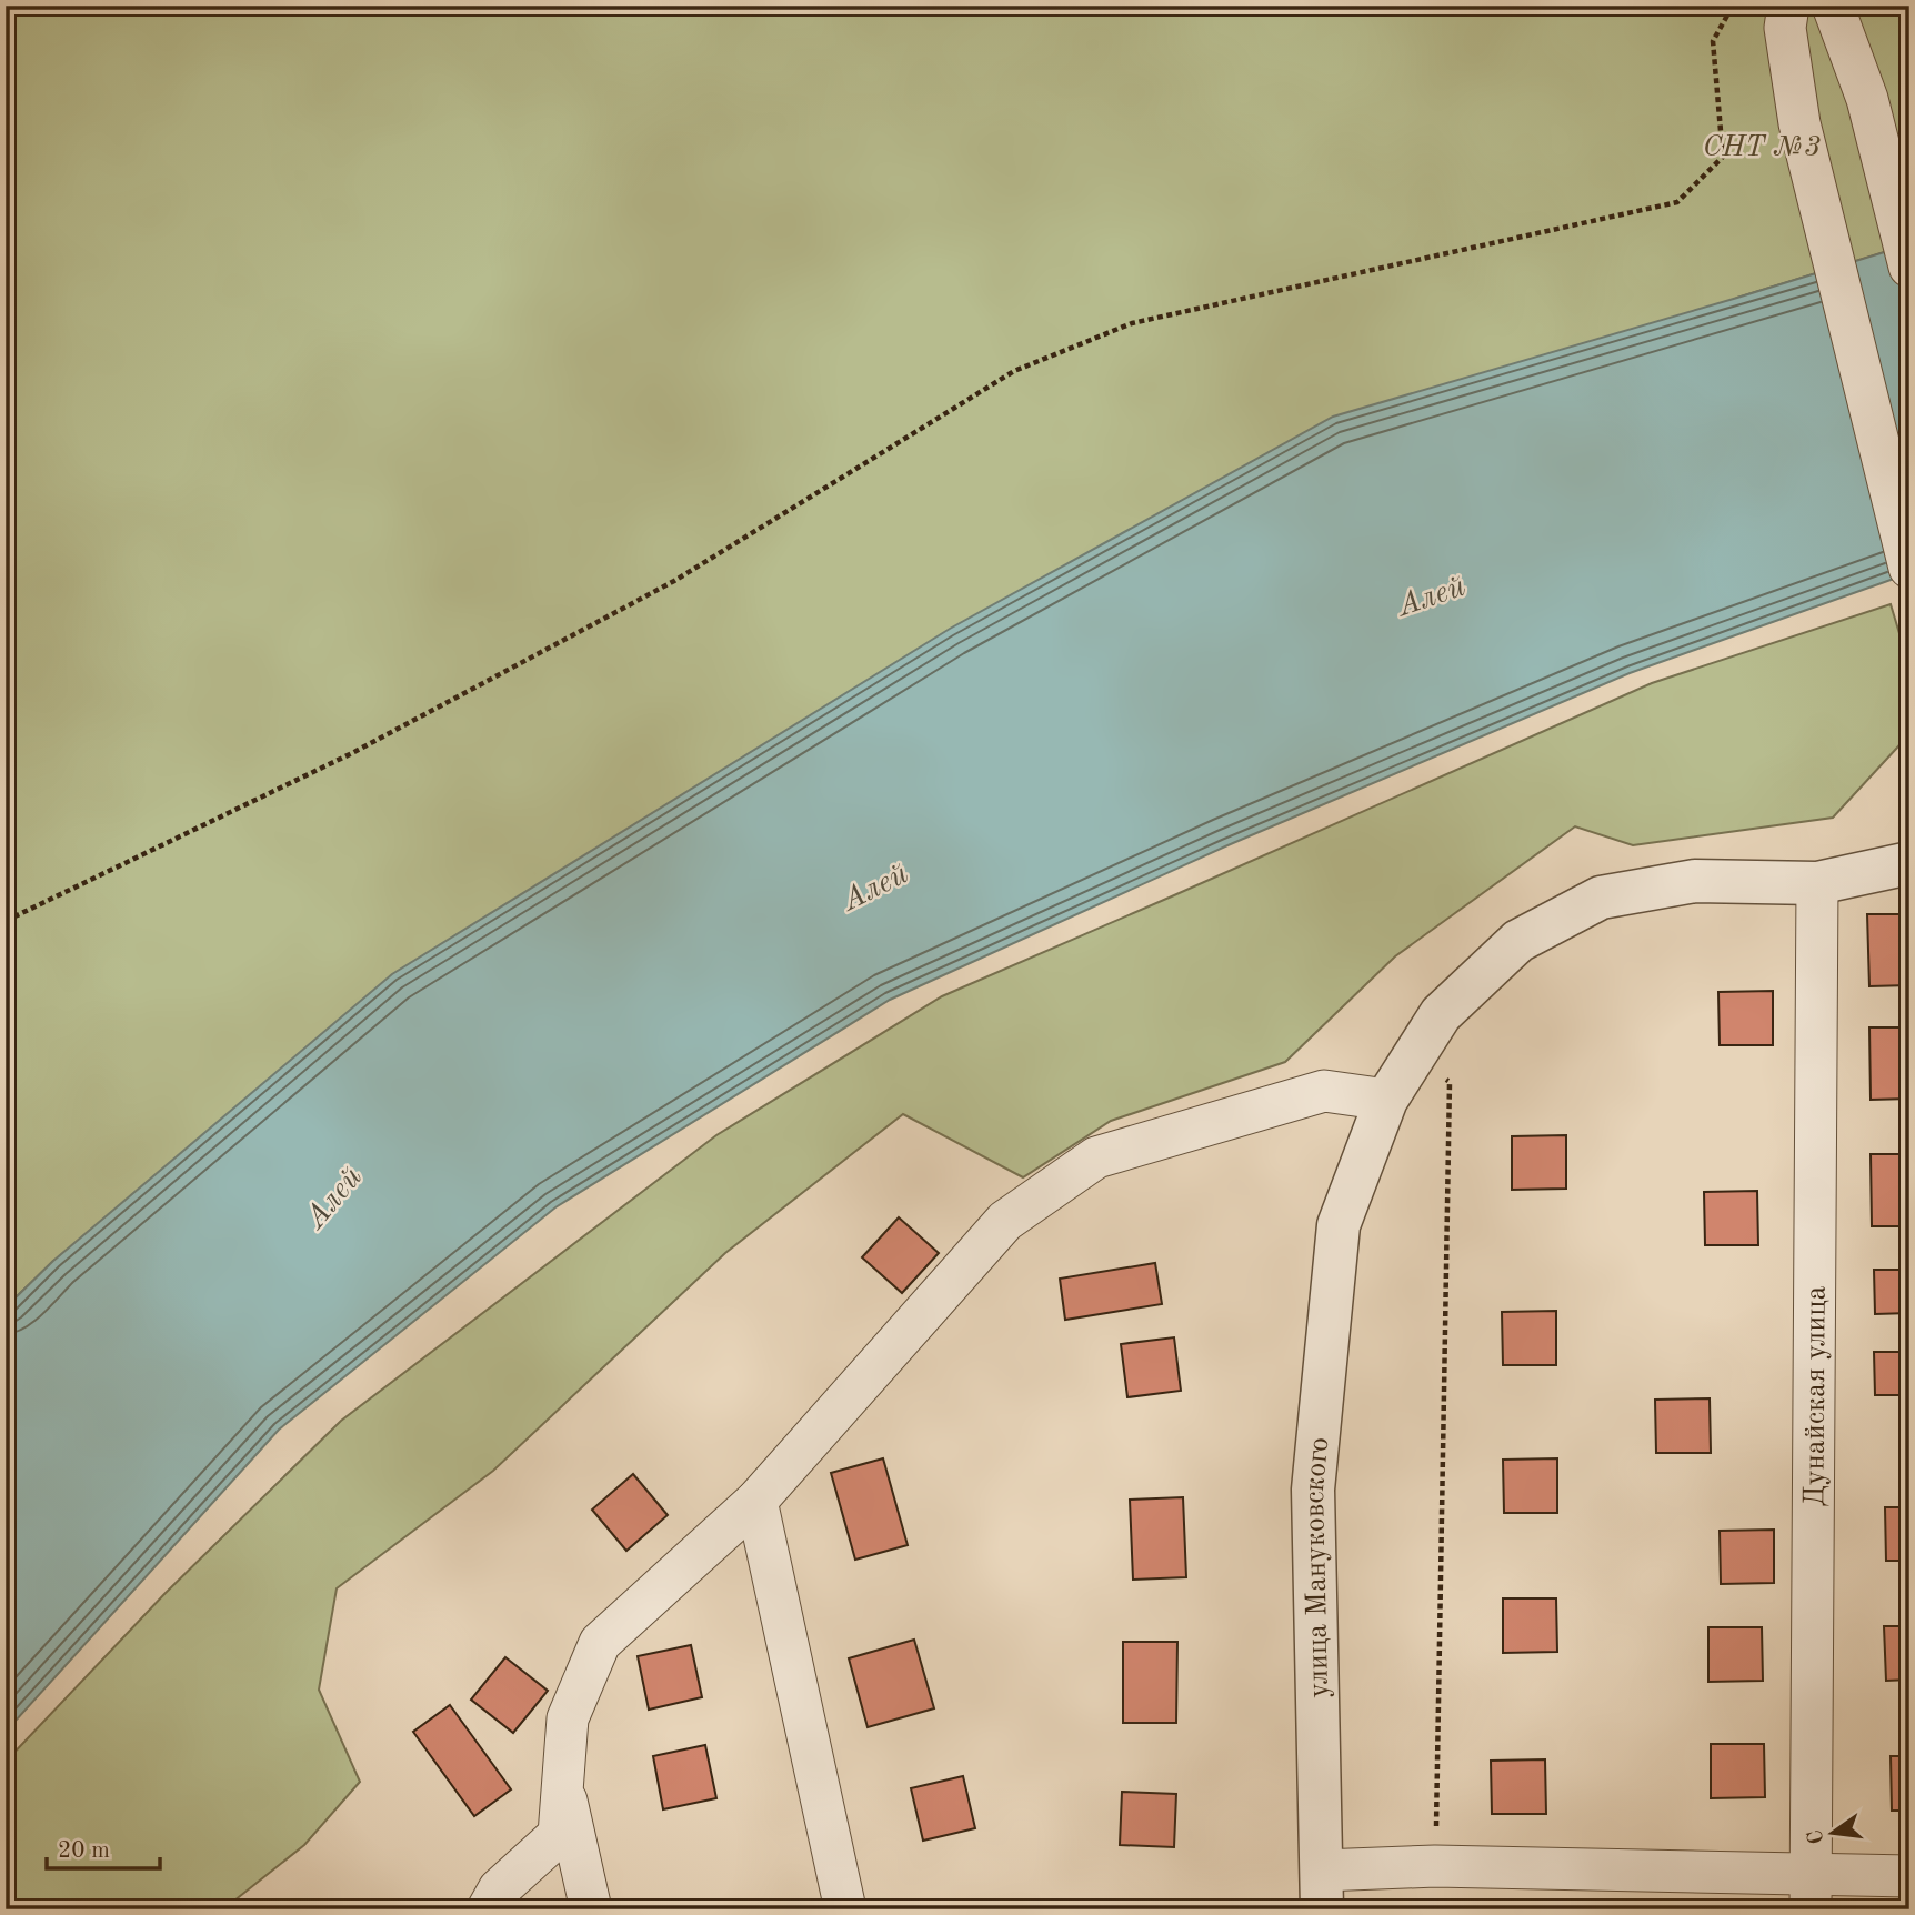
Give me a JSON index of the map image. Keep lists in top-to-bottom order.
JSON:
{
  "streets": {
    "street": ["Дунайская улица", "улица Мануковского"]
  },
  "crossings": [
    ["Дунайская улица", "улица Мануковского"]
  ],
  "water": ["Алей"],
  "parks": ["СНТ №3"],
  "scale_bar": "20 m",
  "north": "left"
}
